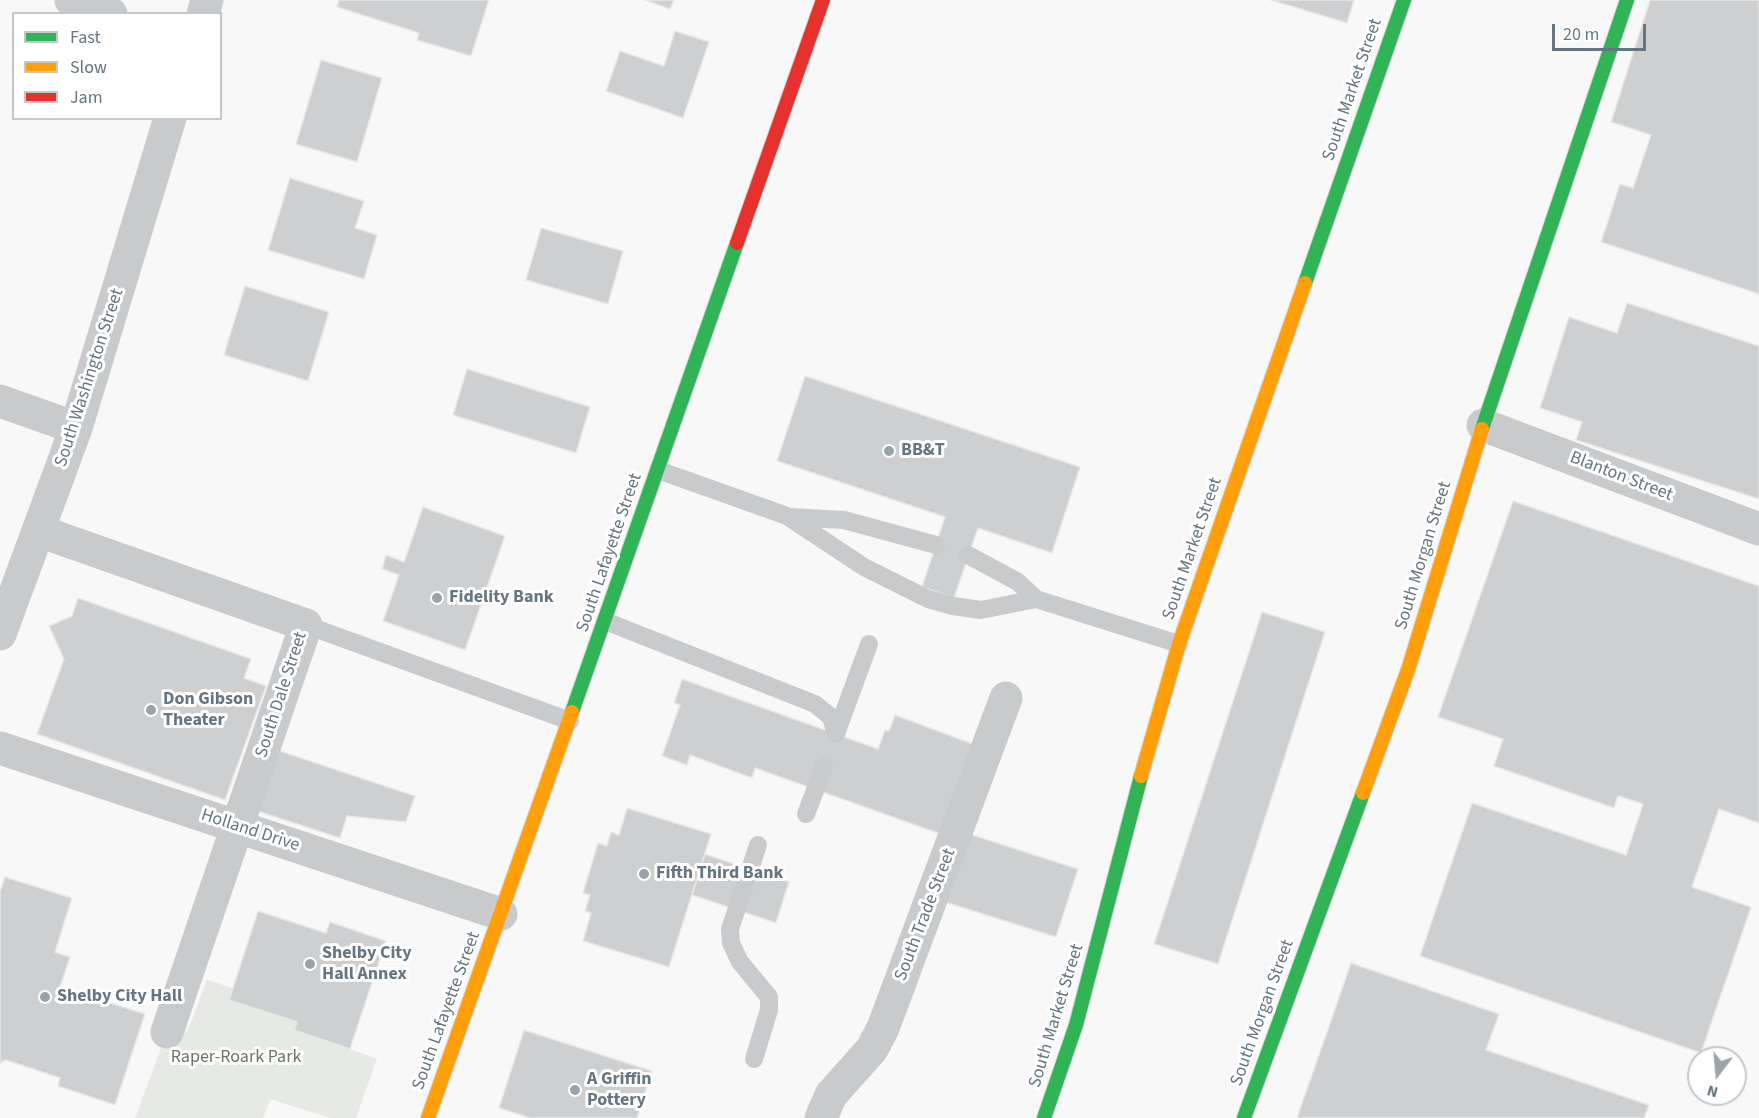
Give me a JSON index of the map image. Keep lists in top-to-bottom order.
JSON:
{
  "streets": {
    "street": [
      "South Market Street",
      "South Washington Street",
      "Blanton Street",
      "South Lafayette Street",
      "South Morgan Street",
      "South Dale Street",
      "Holland Drive",
      "South Trade Street"
    ]
  },
  "crossings": [
    ["South Washington Street", "South Dale Street"],
    ["Blanton Street", "South Morgan Street"],
    ["South Lafayette Street", "Holland Drive"],
    ["South Dale Street", "Holland Drive"]
  ],
  "parks": ["Raper-Roark Park"],
  "places": [
    "BB&T",
    "Fidelity Bank",
    "Don Gibson Theater",
    "Fifth Third Bank",
    "Shelby City Hall Annex",
    "Shelby City Hall",
    "A Griffin Pottery"
  ],
  "legend": ["Fast", "Slow", "Jam"],
  "scale_bar": "20 m",
  "north": "bottom"
}
